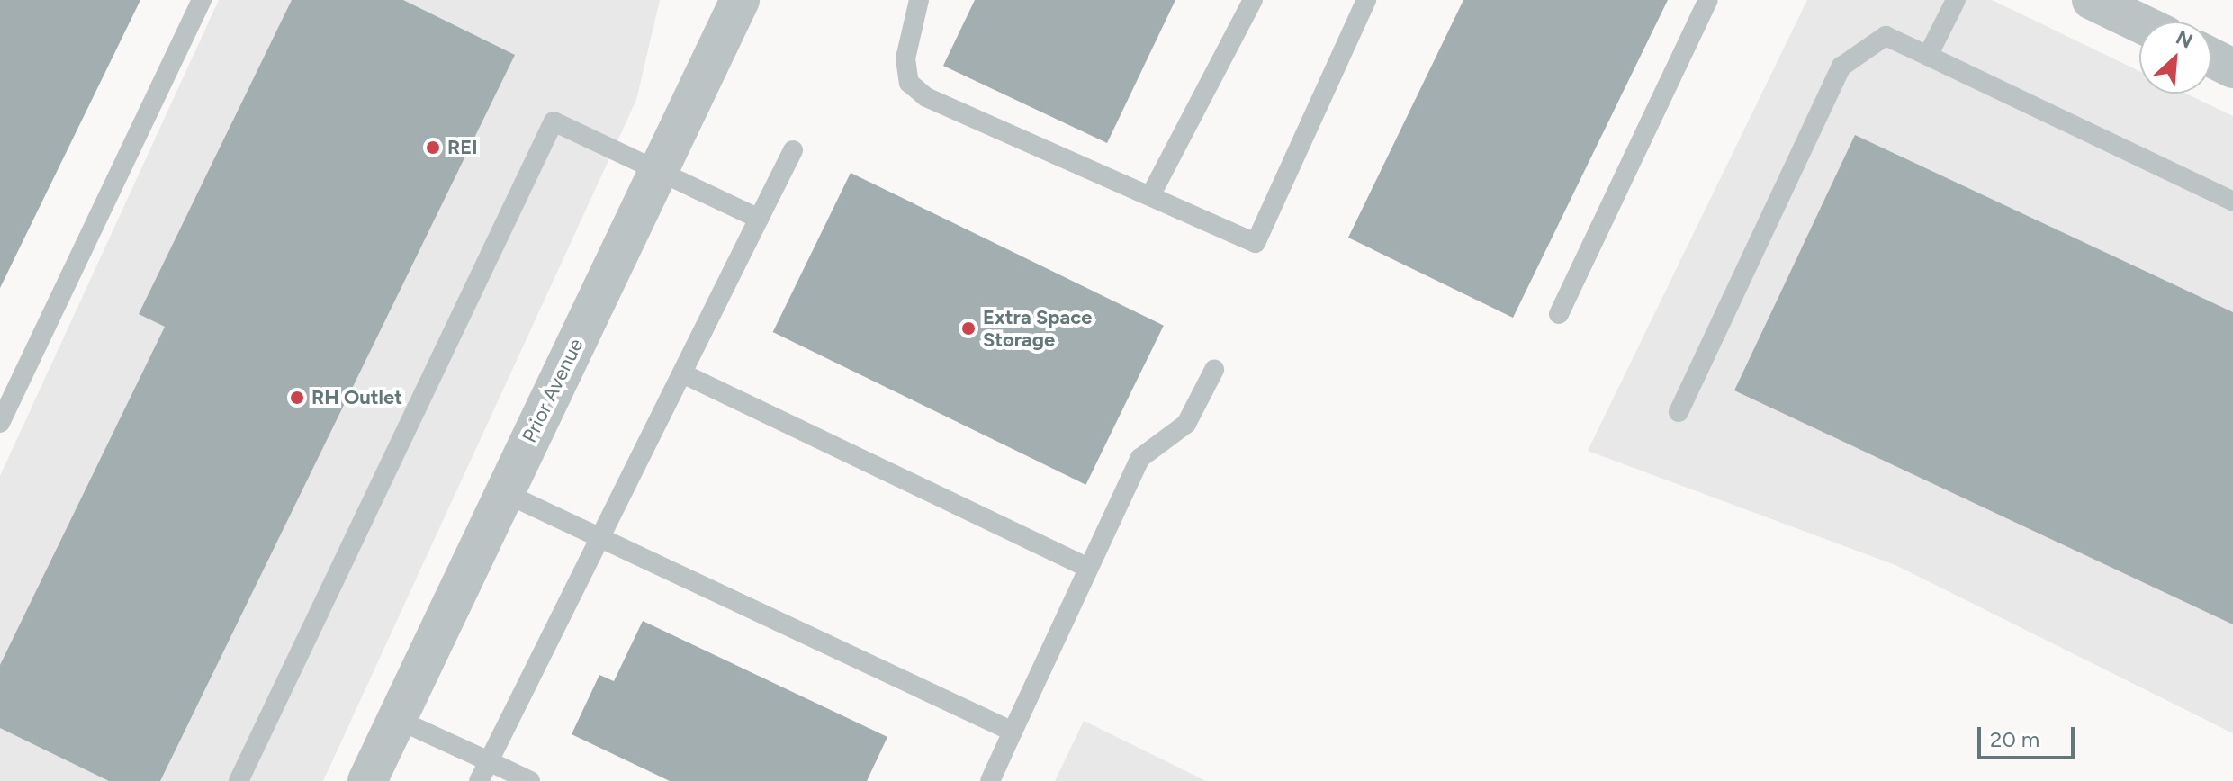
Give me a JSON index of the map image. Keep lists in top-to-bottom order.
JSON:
{
  "streets": {
    "street": ["Prior Avenue"]
  },
  "places": ["REI", "Extra Space Storage", "RH Outlet"],
  "scale_bar": "20 m",
  "north": "top right"
}
